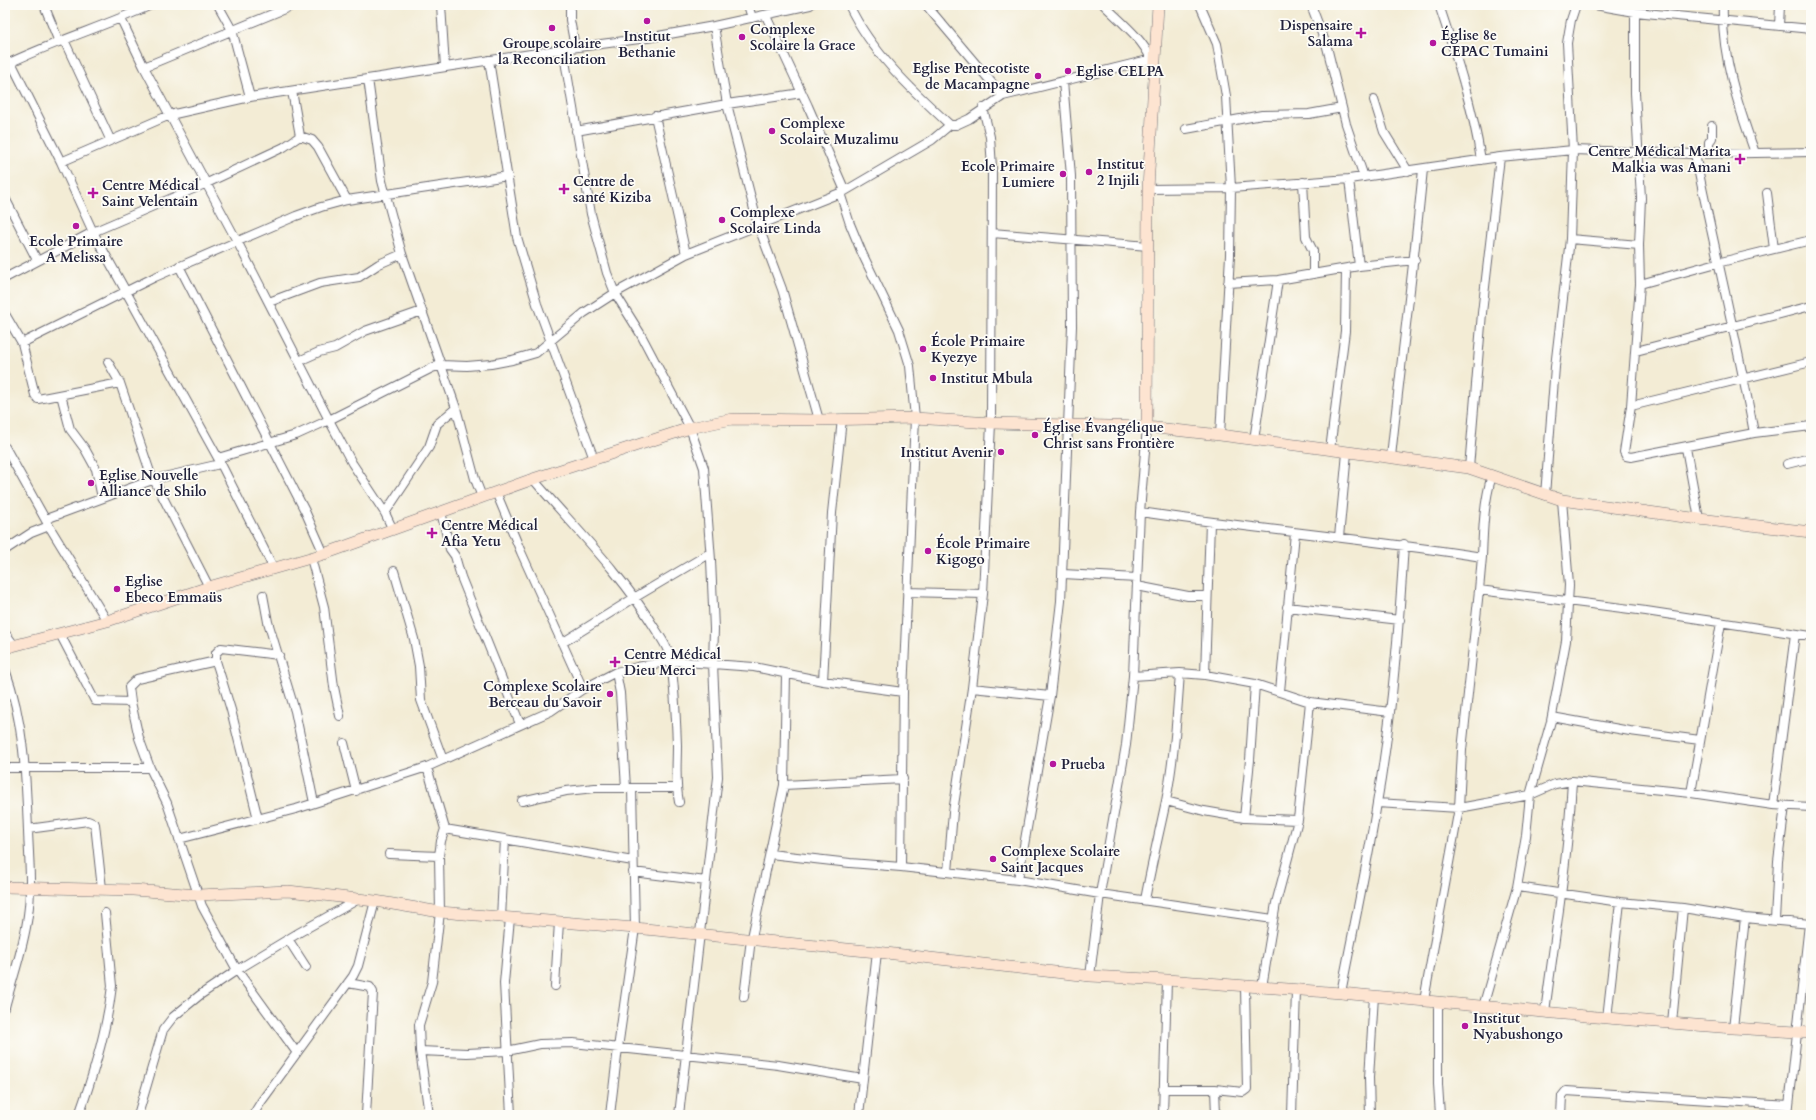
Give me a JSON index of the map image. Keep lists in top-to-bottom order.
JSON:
{
  "places": {
    "other": [
      "Institut Bethanie",
      "Groupe scolaire la Reconciliation",
      "Complexe Scolaire la Grace",
      "Église 8e CEPAC Tumaini",
      "Eglise CELPA",
      "Eglise Pentecotiste de Macampagne",
      "Complexe Scolaire Muzalimu",
      "Institut 2 Injili",
      "Ecole Primaire Lumiere",
      "Complexe Scolaire Linda",
      "Ecole Primaire A Melissa",
      "École Primaire Kyezye",
      "Institut Mbula",
      "Église Évangélique Christ sans Frontière",
      "Institut Avenir",
      "Eglise Nouvelle Alliance de Shilo",
      "École Primaire Kigogo",
      "Eglise Ebeco Emmaüs",
      "Complexe Scolaire Berceau du Savoir",
      "Prueba",
      "Complexe Scolaire Saint Jacques",
      "Institut Nyabushongo"
    ],
    "health": [
      "Dispensaire Salama",
      "Centre Médical Marita Malkia was Amani",
      "Centre de santé Kiziba",
      "Centre Médical Saint Velentain",
      "Centre Médical Afia Yetu",
      "Centre Médical Dieu Merci"
    ]
  }
}
